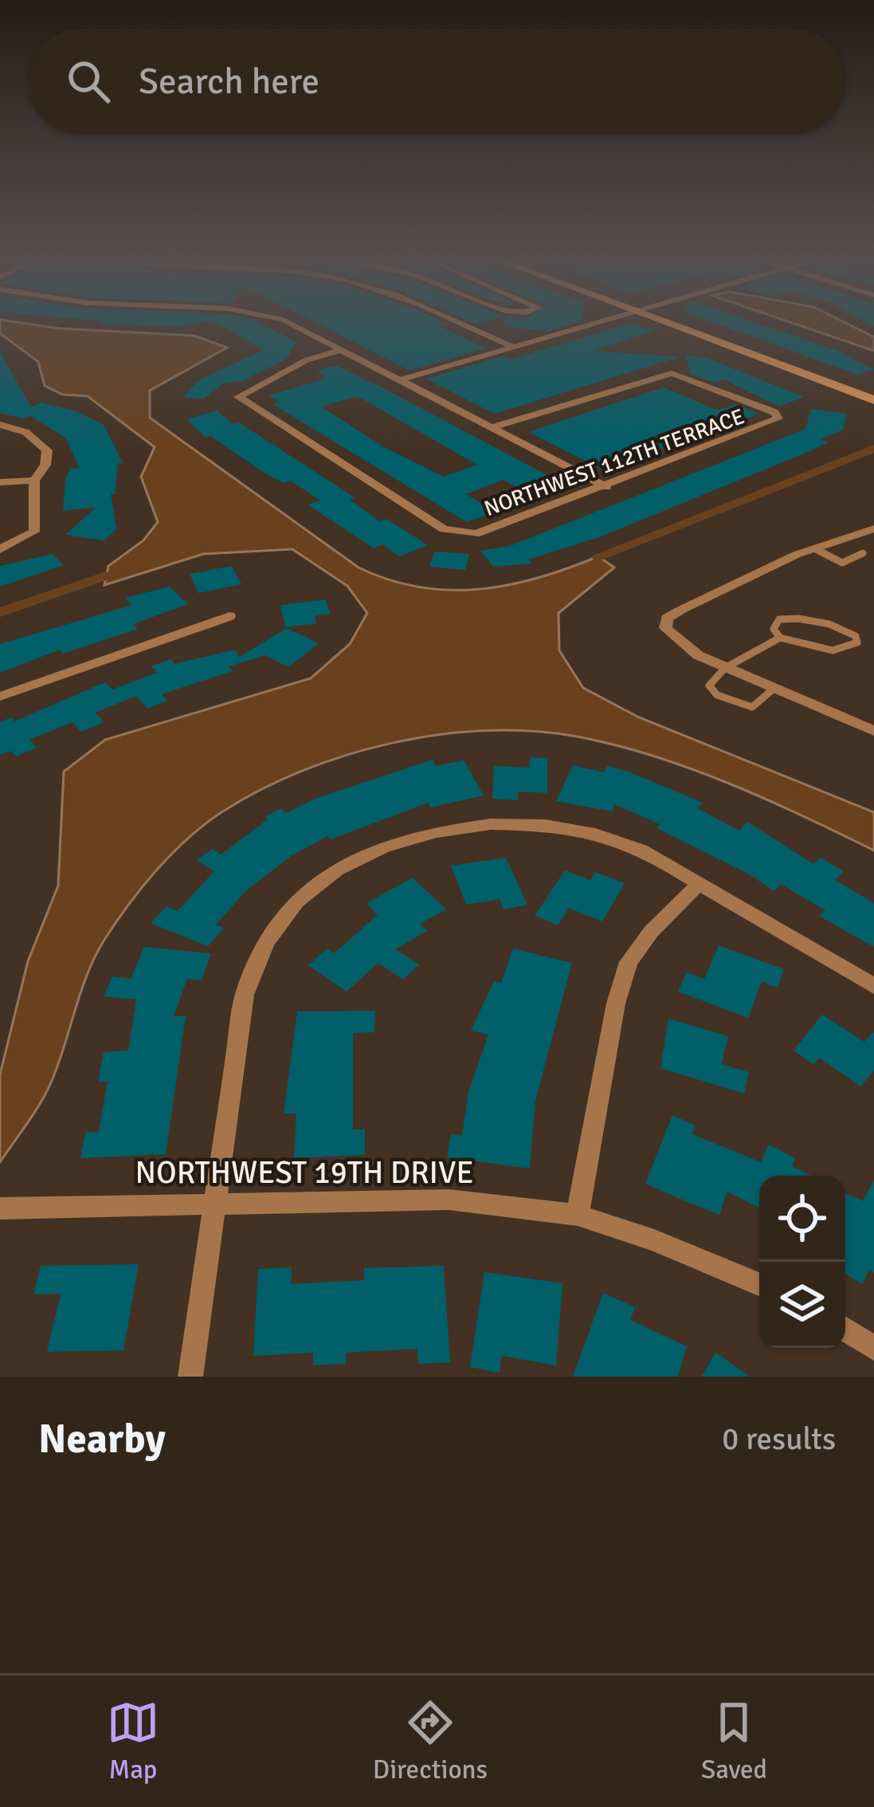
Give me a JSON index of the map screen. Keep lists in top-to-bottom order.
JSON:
{
  "streets": {
    "street": ["NORTHWEST 112TH TERRACE", "NORTHWEST 19TH DRIVE"]
  },
  "page": {
    "search": "Search here",
    "heading": ["Nearby", "0 results"],
    "nav": ["Map", "Directions", "Saved"]
  }
}
